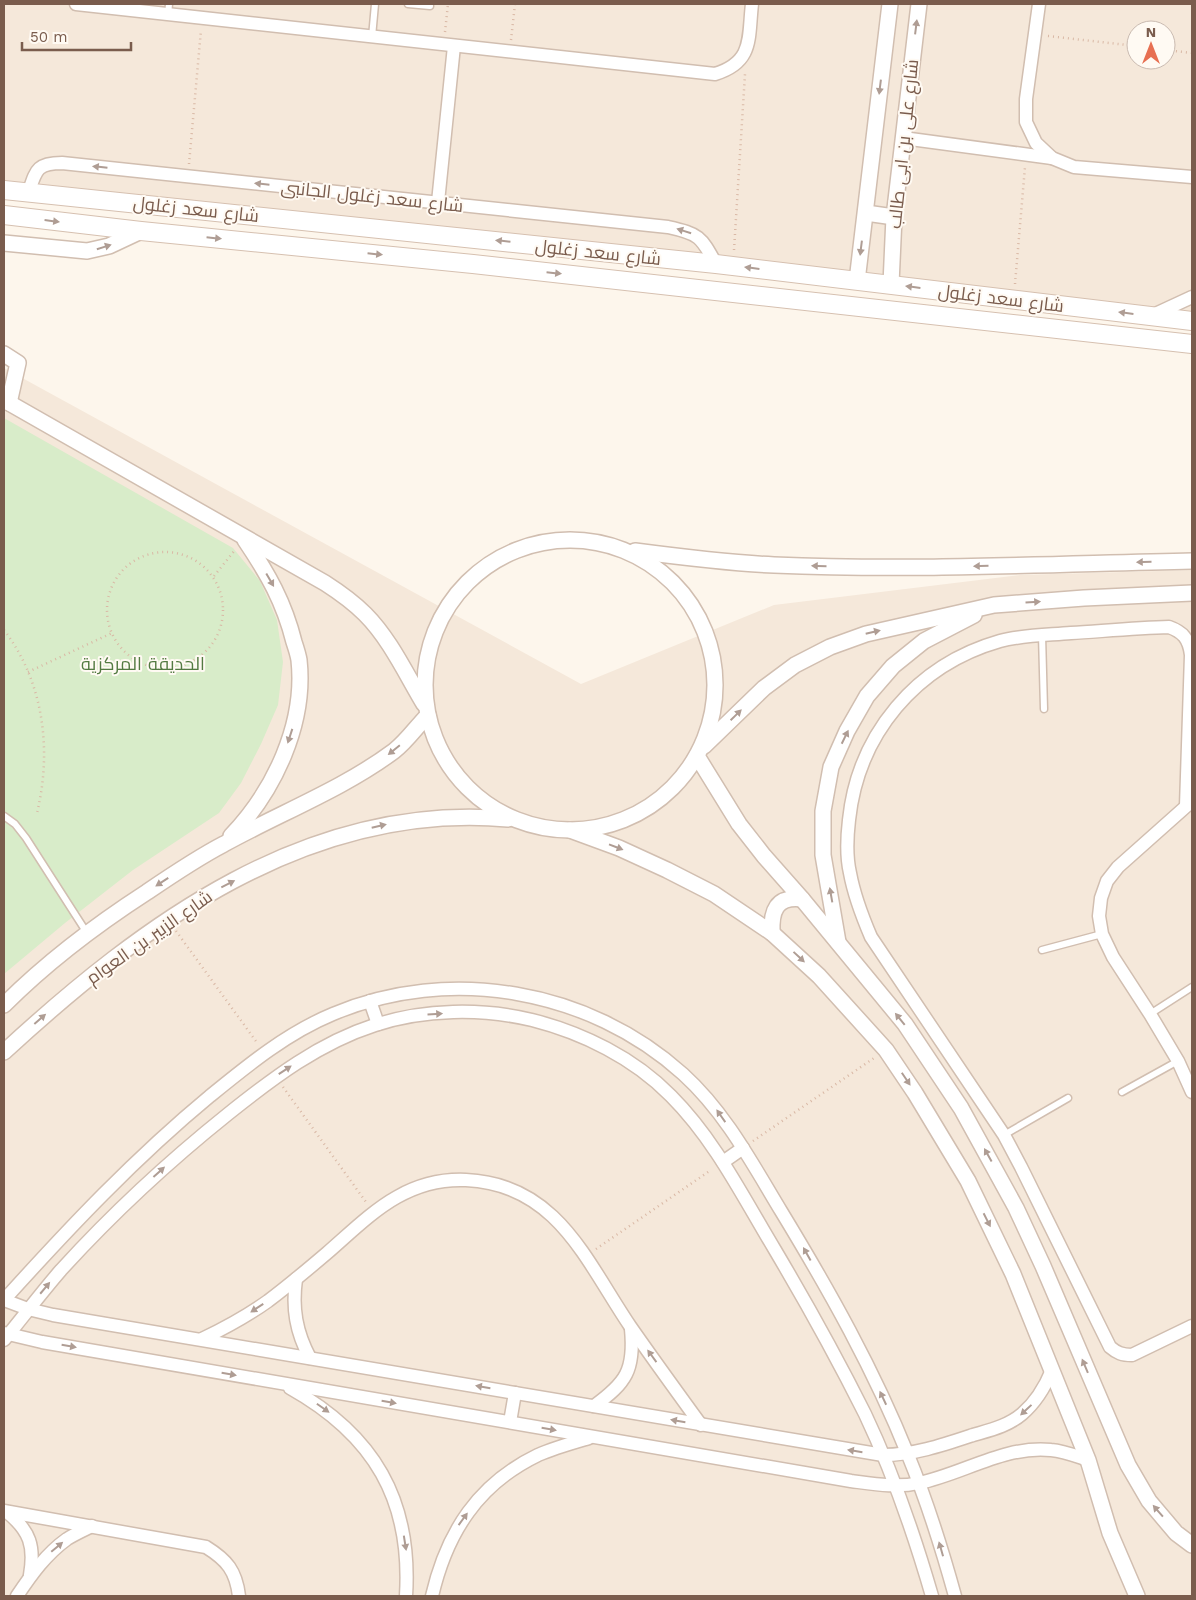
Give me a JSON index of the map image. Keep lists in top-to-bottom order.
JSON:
{
  "streets": {
    "main road": ["شارع سعد زغلول"],
    "street": ["شارع على بن ابى طالب", "شارع سعد زغلول الجانبى", "شارع الزبير بن العوام"]
  },
  "crossings": [
    ["شارع على بن ابى طالب", "شارع سعد زغلول"],
    ["شارع سعد زغلول الجانبى", "شارع سعد زغلول"]
  ],
  "one_way": ["شارع سعد زغلول الجانبى"],
  "parks": ["الحديقة المركزية"],
  "scale_bar": "50 m",
  "north": "top"
}
